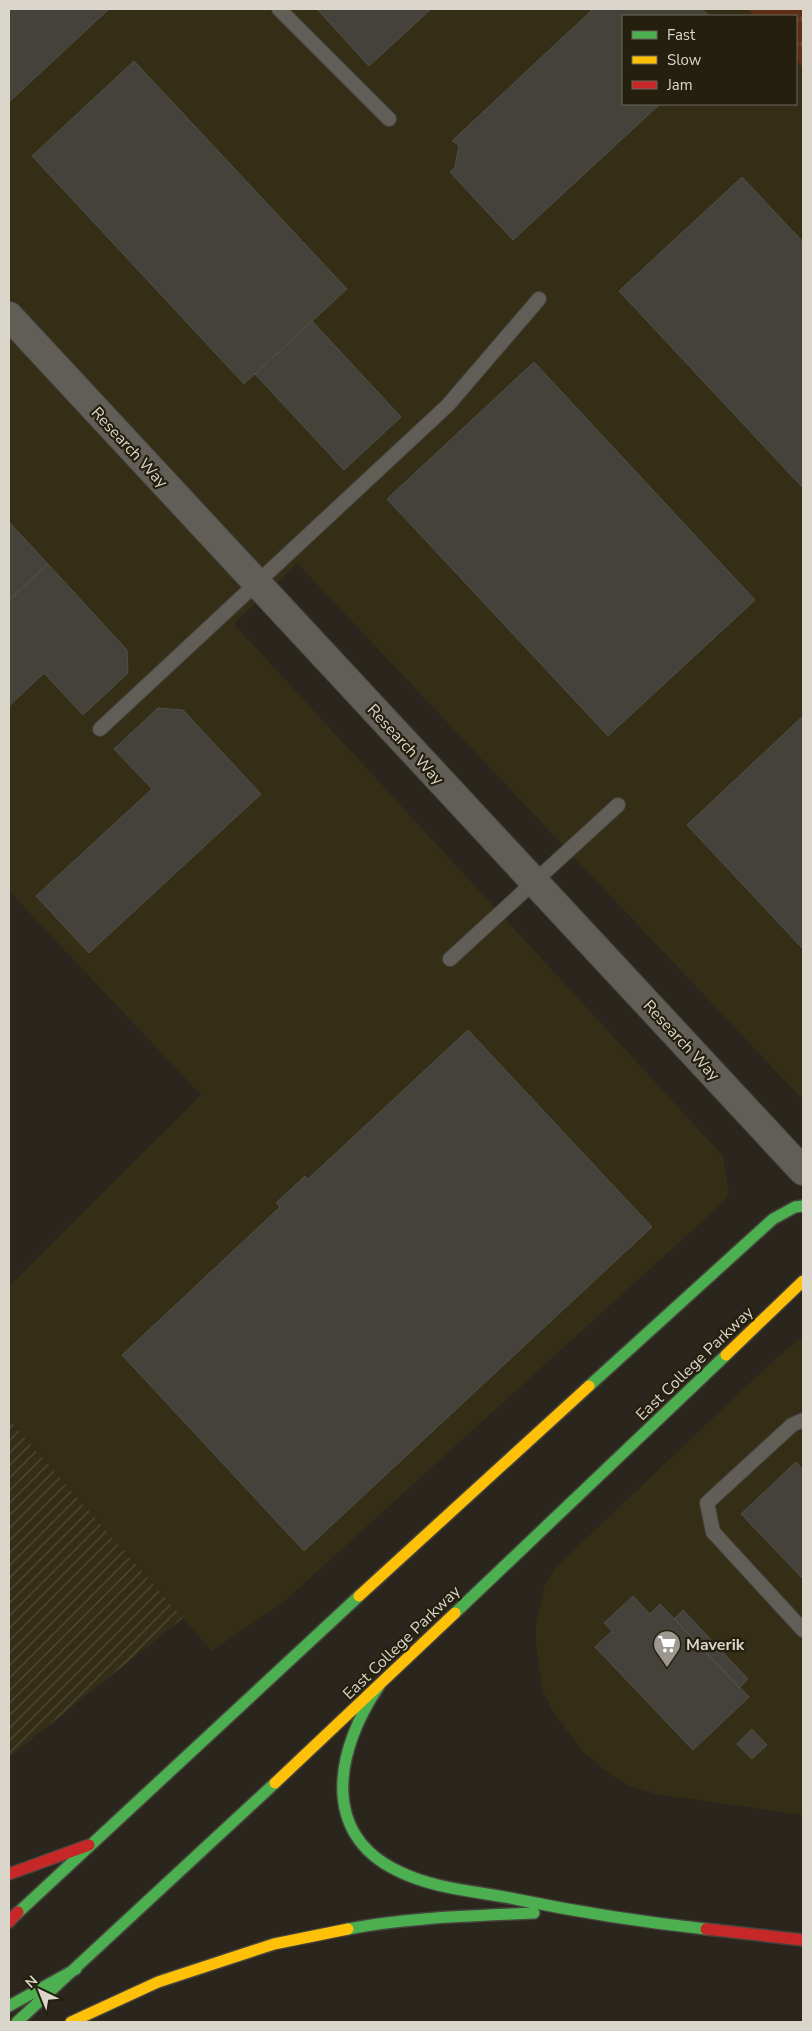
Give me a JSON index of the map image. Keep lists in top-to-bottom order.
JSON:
{
  "streets": {
    "main road": ["East College Parkway"],
    "street": ["Research Way"]
  },
  "places": {
    "supermarket": ["Maverik"]
  },
  "legend": ["Fast", "Slow", "Jam"],
  "north": "top left"
}
